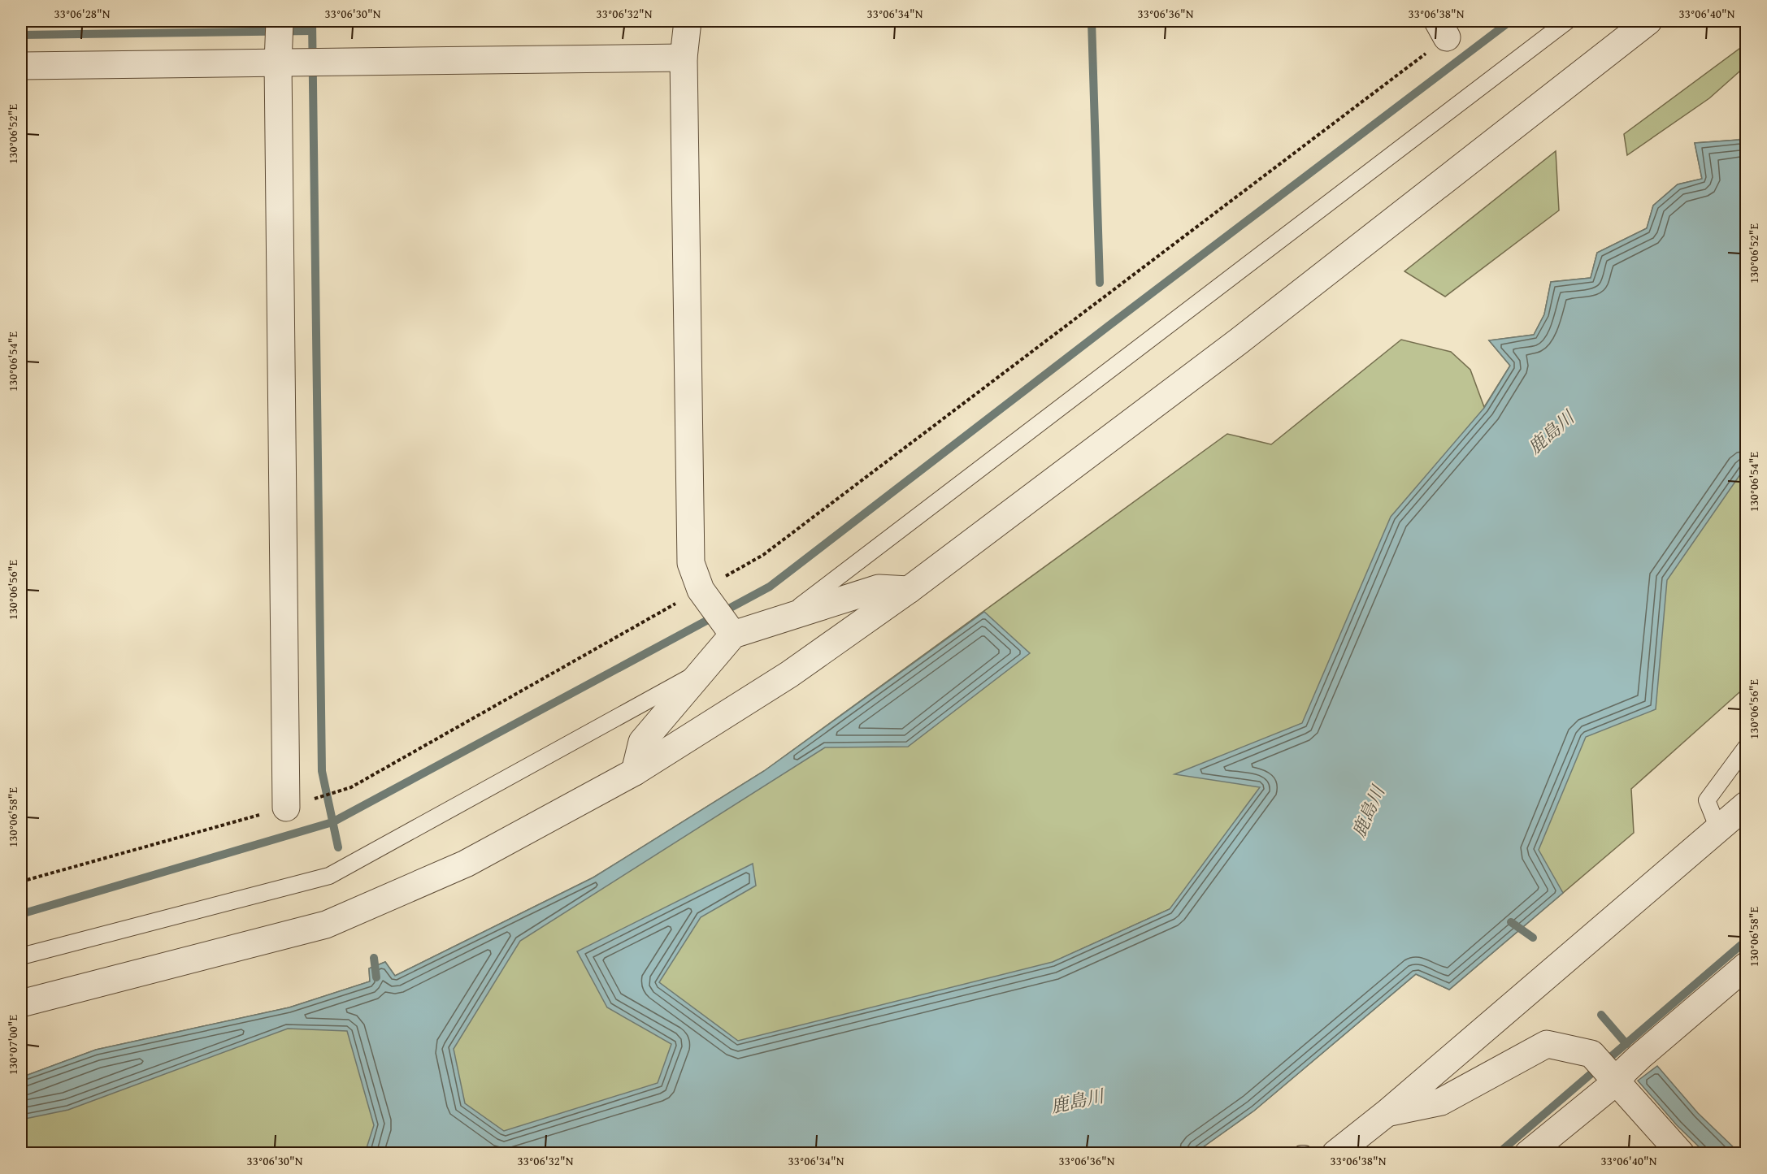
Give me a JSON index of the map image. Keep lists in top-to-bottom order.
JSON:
{
  "water": ["鹿島川"],
  "coordinates": [
    "33°06'28\"N",
    "33°06'30\"N",
    "33°06'32\"N",
    "33°06'34\"N",
    "33°06'36\"N",
    "33°06'38\"N",
    "33°06'40\"N",
    "130°06'52\"E",
    "130°06'54\"E",
    "130°06'56\"E",
    "130°06'58\"E",
    "130°07'00\"E"
  ]
}
